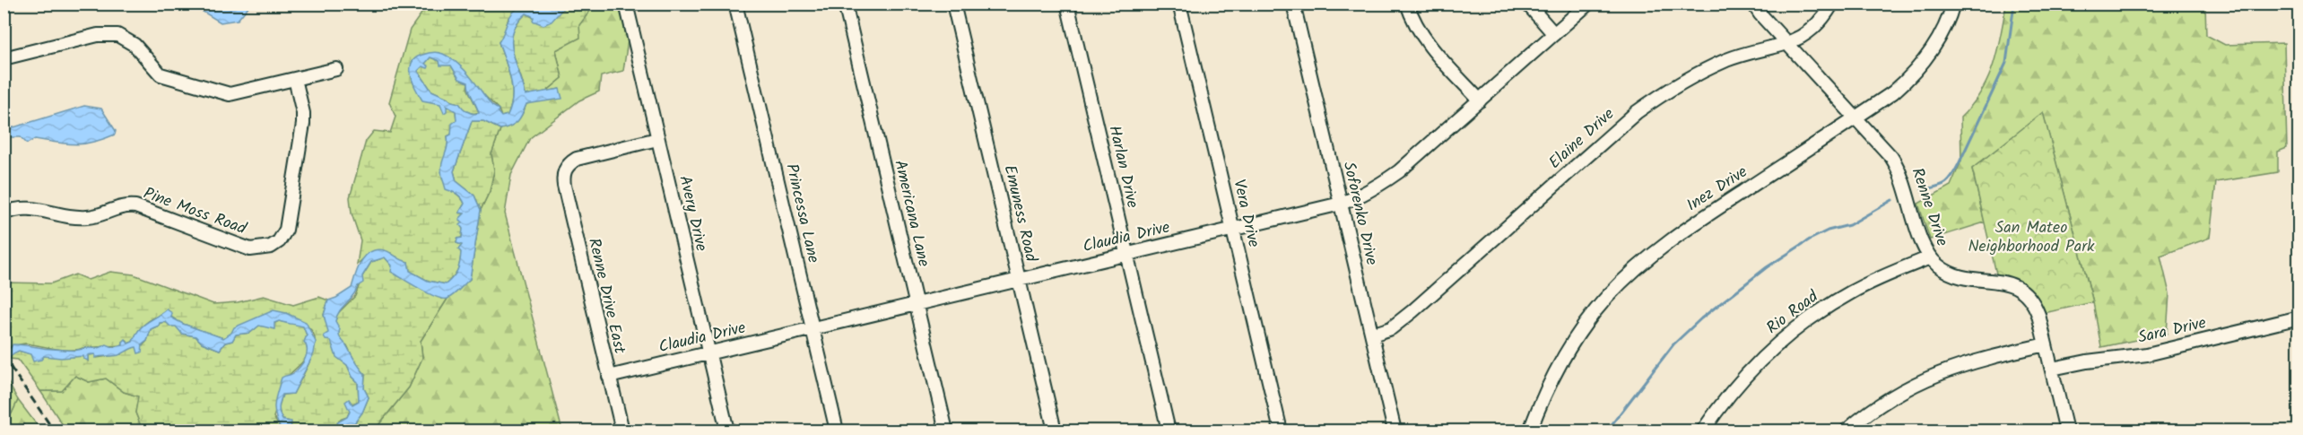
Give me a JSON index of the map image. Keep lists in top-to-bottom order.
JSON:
{
  "streets": {
    "street": [
      "Elaine Drive",
      "Harlan Drive",
      "Inez Drive",
      "Renne Drive",
      "Pine Moss Road",
      "Avery Drive",
      "Princessa Lane",
      "Americana Lane",
      "Emuness Road",
      "Vera Drive",
      "Soforenko Drive",
      "Claudia Drive",
      "Renne Drive East",
      "Rio Road",
      "Sara Drive"
    ]
  },
  "crossings": [
    ["Elaine Drive", "Renne Drive"],
    ["Elaine Drive", "Soforenko Drive"],
    ["Harlan Drive", "Claudia Drive"],
    ["Inez Drive", "Renne Drive"],
    ["Renne Drive", "Rio Road"],
    ["Renne Drive", "Sara Drive"],
    ["Avery Drive", "Claudia Drive"],
    ["Avery Drive", "Renne Drive East"],
    ["Princessa Lane", "Claudia Drive"],
    ["Americana Lane", "Claudia Drive"],
    ["Emuness Road", "Claudia Drive"],
    ["Vera Drive", "Claudia Drive"],
    ["Soforenko Drive", "Claudia Drive"],
    ["Claudia Drive", "Renne Drive East"]
  ],
  "parks": ["San Mateo Neighborhood Park"]
}
